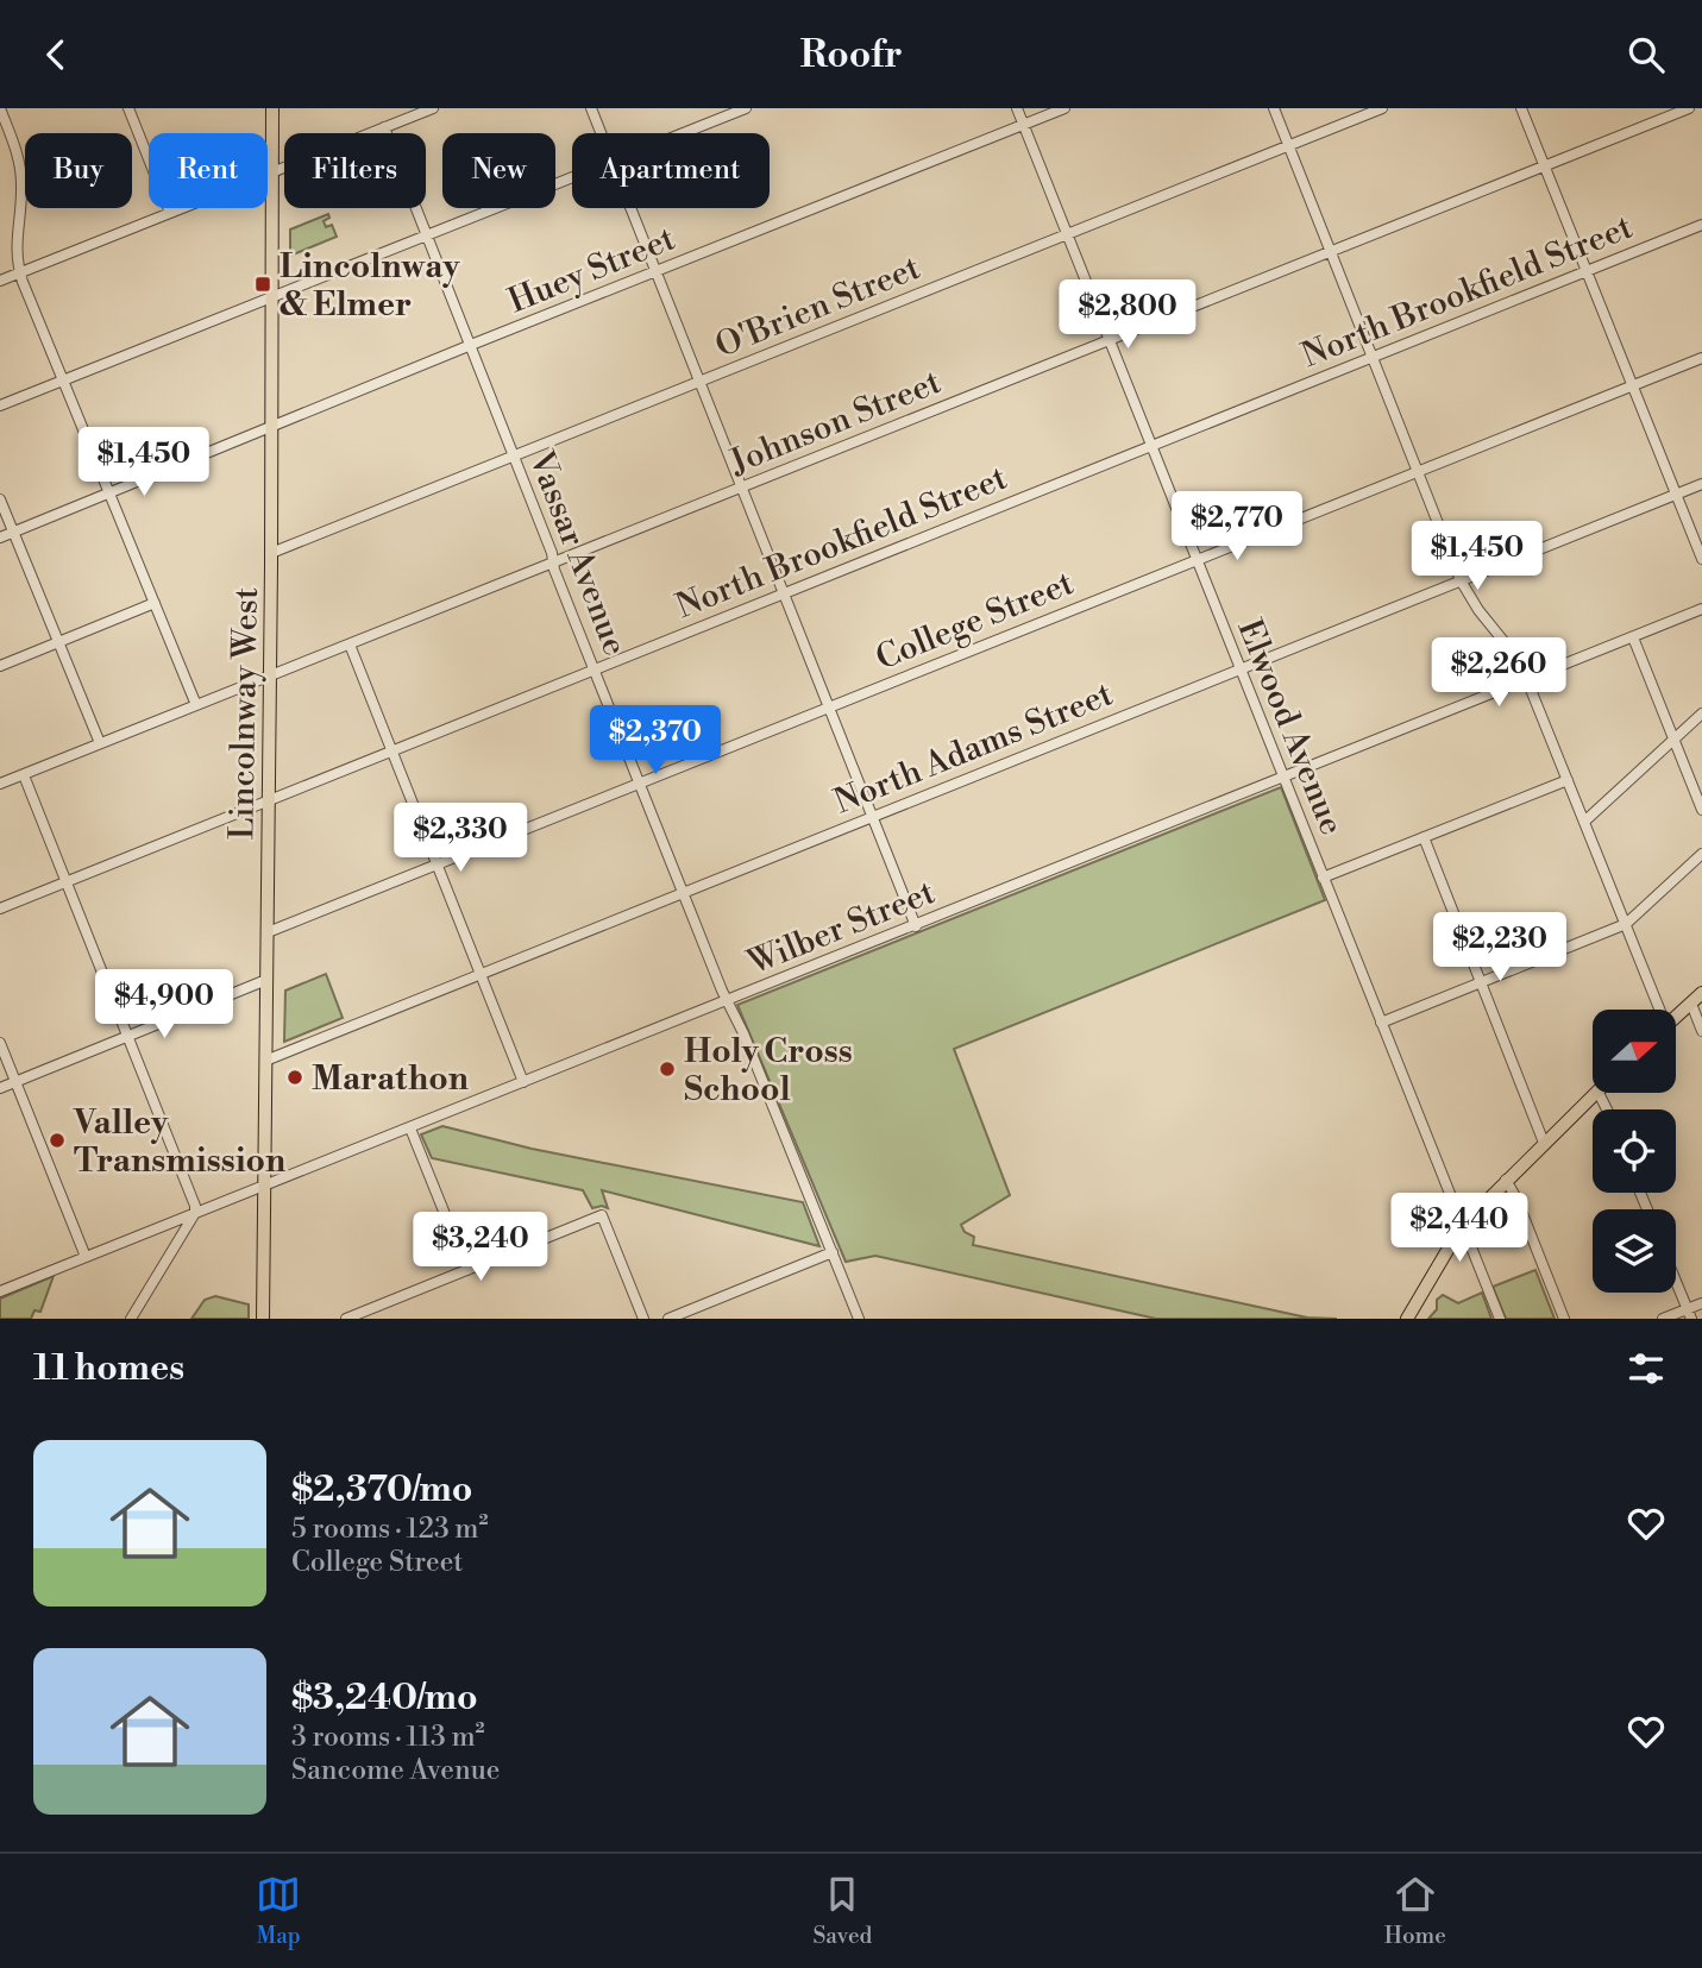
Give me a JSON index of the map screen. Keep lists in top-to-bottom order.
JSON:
{
  "streets": {
    "main road": ["Lincolnway West"],
    "street": [
      "Huey Street",
      "North Brookfield Street",
      "O'Brien Street",
      "Johnson Street",
      "Vassar Avenue",
      "College Street",
      "Elwood Avenue",
      "North Adams Street",
      "Wilber Street"
    ]
  },
  "crossings": [
    ["Huey Street", "Vassar Avenue"],
    ["Huey Street", "Lincolnway West"],
    ["Huey Street", "Elwood Avenue"],
    ["North Brookfield Street", "Vassar Avenue"],
    ["North Brookfield Street", "Lincolnway West"],
    ["North Brookfield Street", "Elwood Avenue"],
    ["O'Brien Street", "Vassar Avenue"],
    ["O'Brien Street", "Lincolnway West"],
    ["O'Brien Street", "Elwood Avenue"],
    ["Johnson Street", "Vassar Avenue"],
    ["Johnson Street", "Lincolnway West"],
    ["Johnson Street", "Elwood Avenue"],
    ["Vassar Avenue", "College Street"],
    ["Vassar Avenue", "North Adams Street"],
    ["Vassar Avenue", "Wilber Street"],
    ["College Street", "Lincolnway West"],
    ["College Street", "Elwood Avenue"],
    ["Lincolnway West", "North Adams Street"],
    ["Lincolnway West", "Wilber Street"],
    ["Elwood Avenue", "North Adams Street"],
    ["Elwood Avenue", "Wilber Street"]
  ],
  "places": {
    "transit": ["Lincolnway & Elmer"],
    "other": ["Holy Cross School", "Marathon", "Valley Transmission"]
  },
  "north": "right",
  "page": {
    "header": "Roofr",
    "chip": [
      "Buy",
      "Rent",
      "Filters",
      "New",
      "Apartment"
    ],
    "price": [
      "$2,800",
      "$1,450",
      "$2,770",
      "$1,450",
      "$2,260",
      "$2,370",
      "$2,330",
      "$2,230",
      "$4,900",
      "$2,440",
      "$3,240"
    ],
    "heading": "11 homes",
    "list": [
      {
        "name": "$2,370/mo",
        "note": "5 rooms · 123 m² · College Street"
      },
      {
        "name": "$3,240/mo",
        "note": "3 rooms · 113 m² · Sancome Avenue"
      }
    ],
    "tabs": ["Map", "Saved", "Home"]
  }
}
